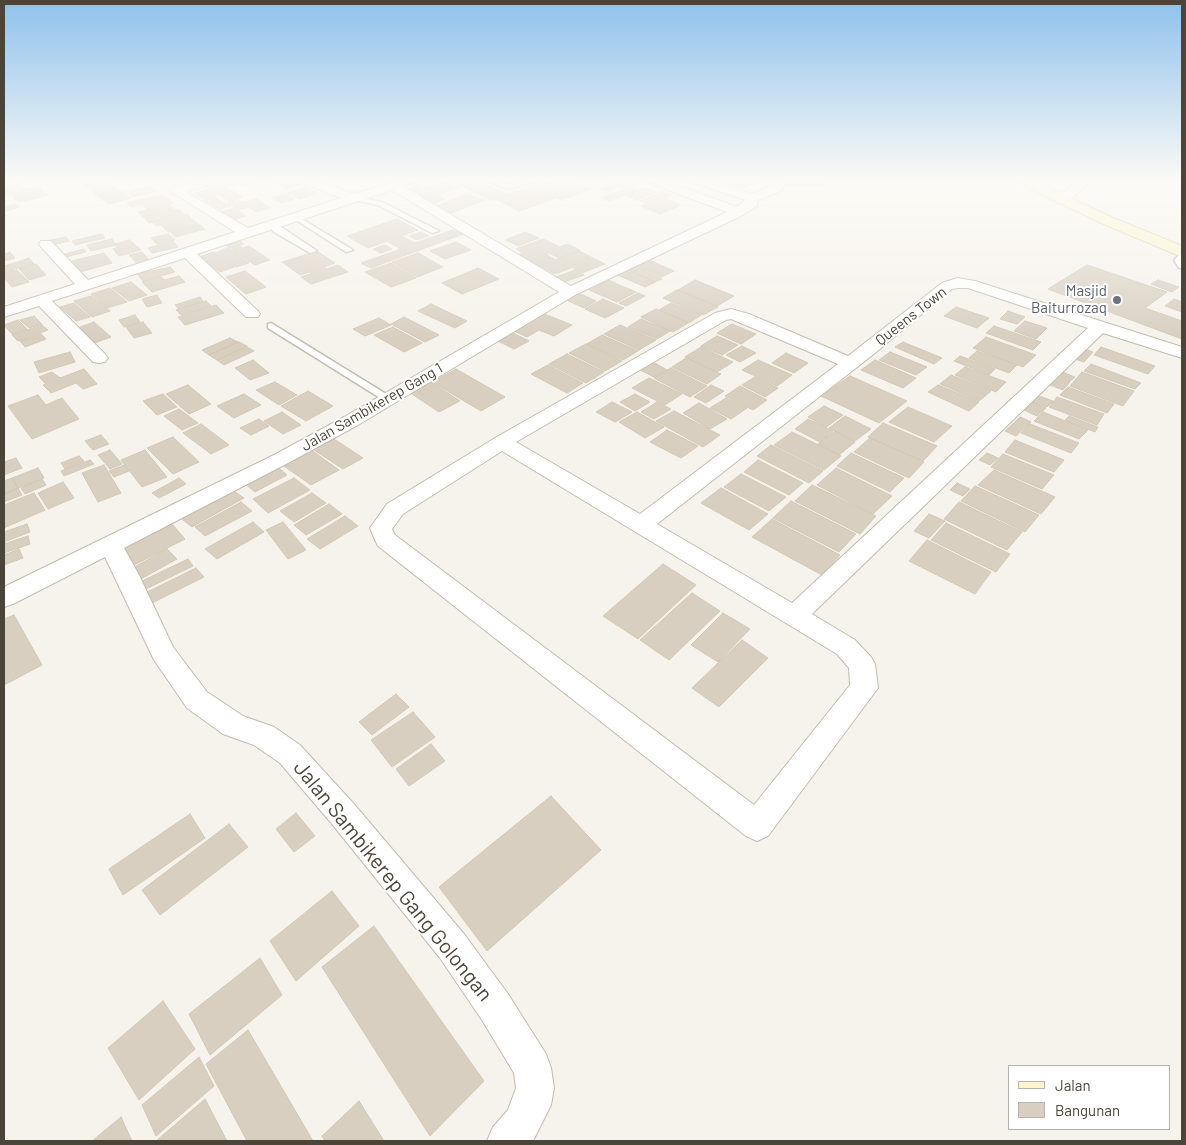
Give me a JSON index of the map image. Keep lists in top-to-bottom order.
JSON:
{
  "streets": {
    "street": ["Queens Town", "Jalan Sambikerep Gang 1", "Jalan Sambikerep Gang Golongan"]
  },
  "crossings": [
    ["Jalan Sambikerep Gang 1", "Jalan Sambikerep Gang Golongan"]
  ],
  "places": ["Masjid Baiturrozaq"],
  "legend": ["Jalan", "Bangunan"]
}
